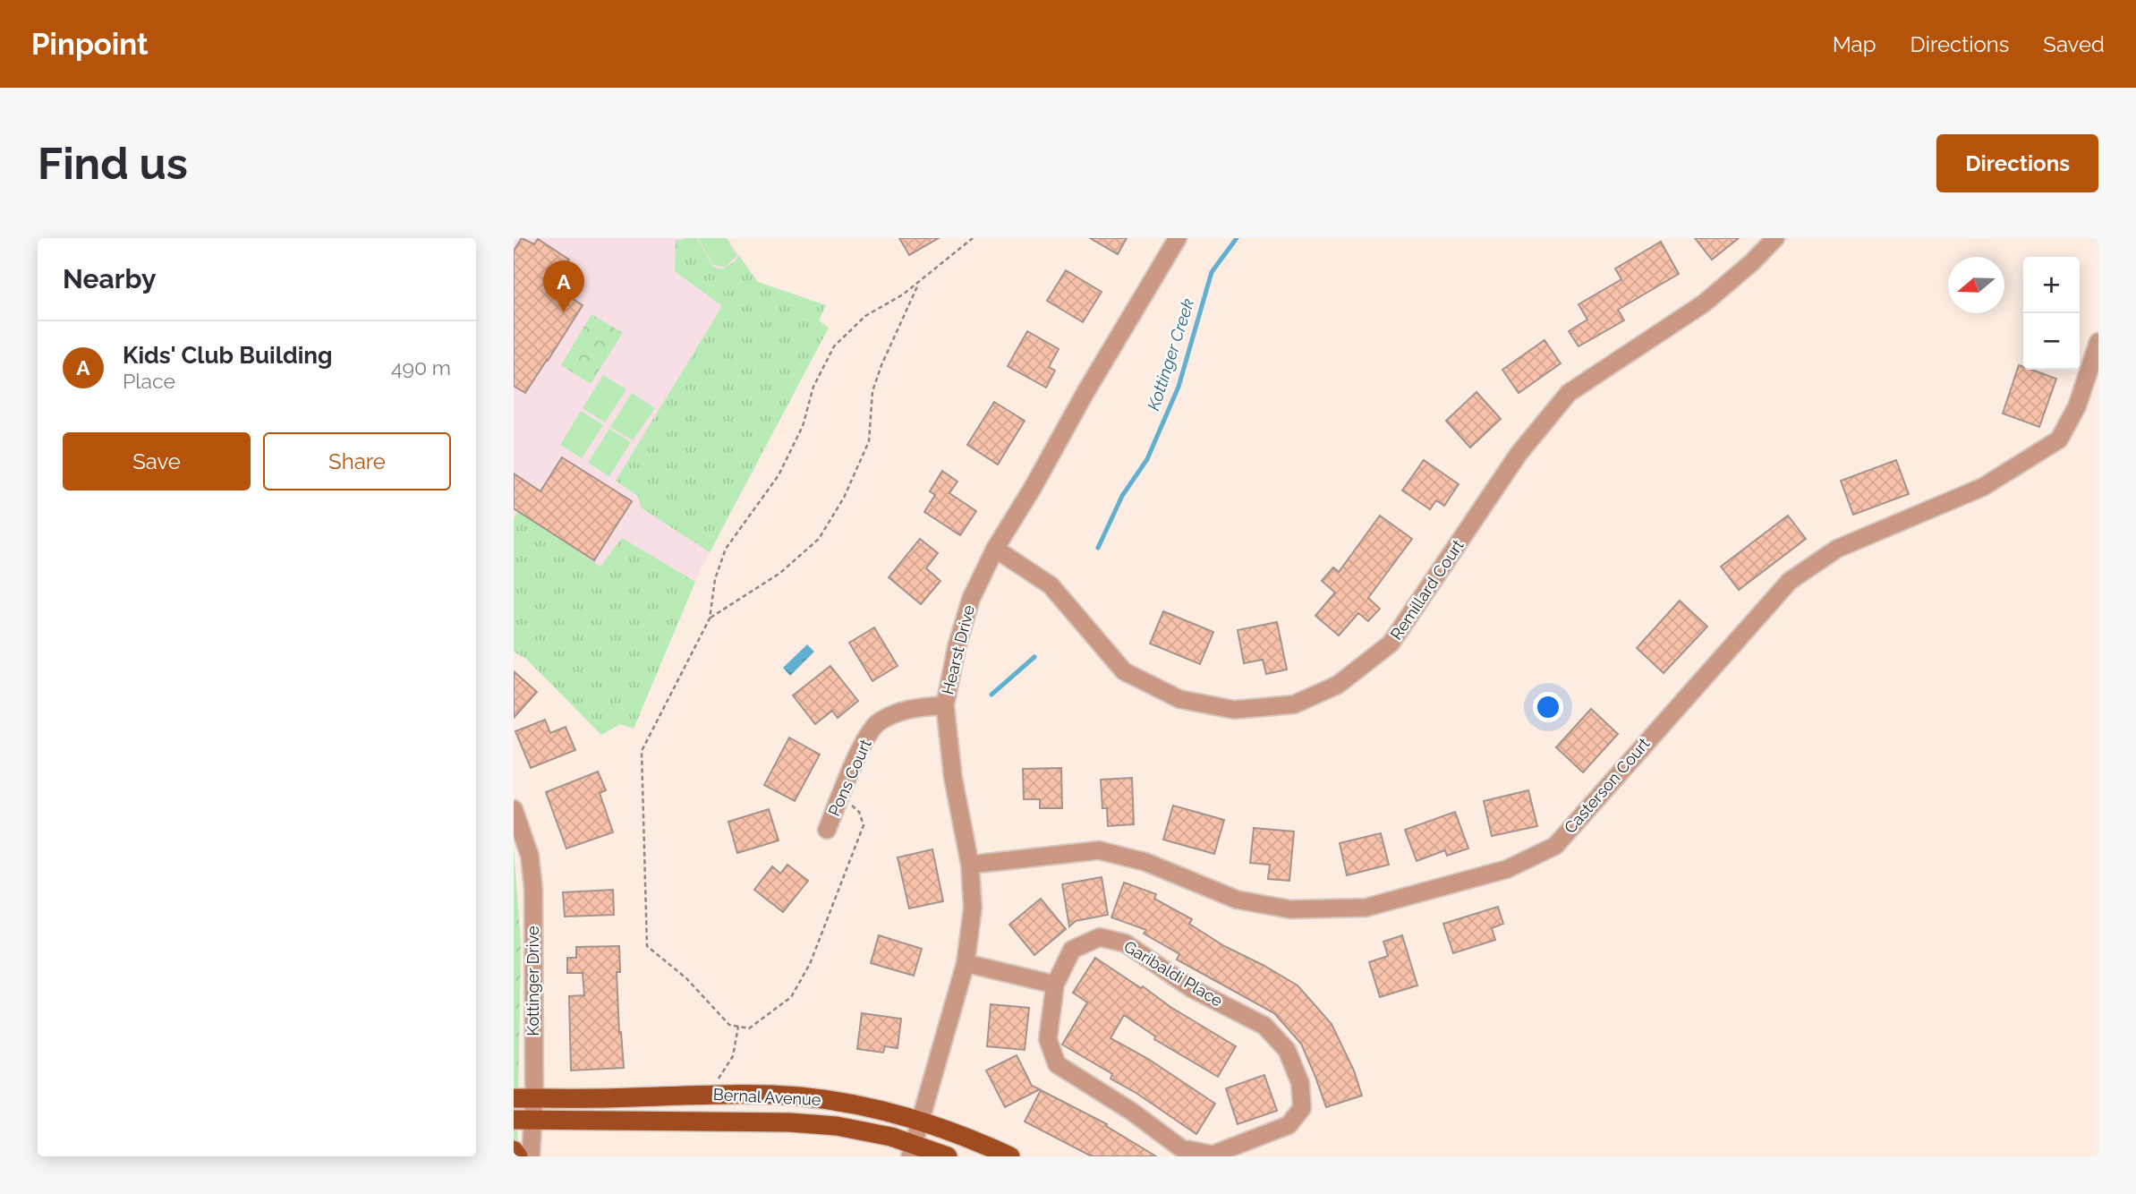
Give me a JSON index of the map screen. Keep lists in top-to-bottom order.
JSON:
{
  "streets": {
    "main road": ["Bernal Avenue"],
    "street": [
      "Remillard Court",
      "Hearst Drive",
      "Pons Court",
      "Casterson Court",
      "Garibaldi Place",
      "Kottinger Drive"
    ]
  },
  "crossings": [
    ["Remillard Court", "Hearst Drive"],
    ["Hearst Drive", "Pons Court"],
    ["Hearst Drive", "Casterson Court"],
    ["Hearst Drive", "Bernal Avenue"],
    ["Kottinger Drive", "Bernal Avenue"]
  ],
  "water": ["Kottinger Creek"],
  "north": "left",
  "page": {
    "header": "Pinpoint",
    "nav": ["Map", "Directions", "Saved"],
    "buttons": [
      "Directions",
      ["Save", "Share"]
    ],
    "title": "Find us",
    "heading": "Nearby",
    "map_buttons": ["+", "−"],
    "pins": "A",
    "list": [
      {
        "mark": "A",
        "name": "Kids' Club Building",
        "note": "Place",
        "value": "490 m"
      }
    ]
  }
}
